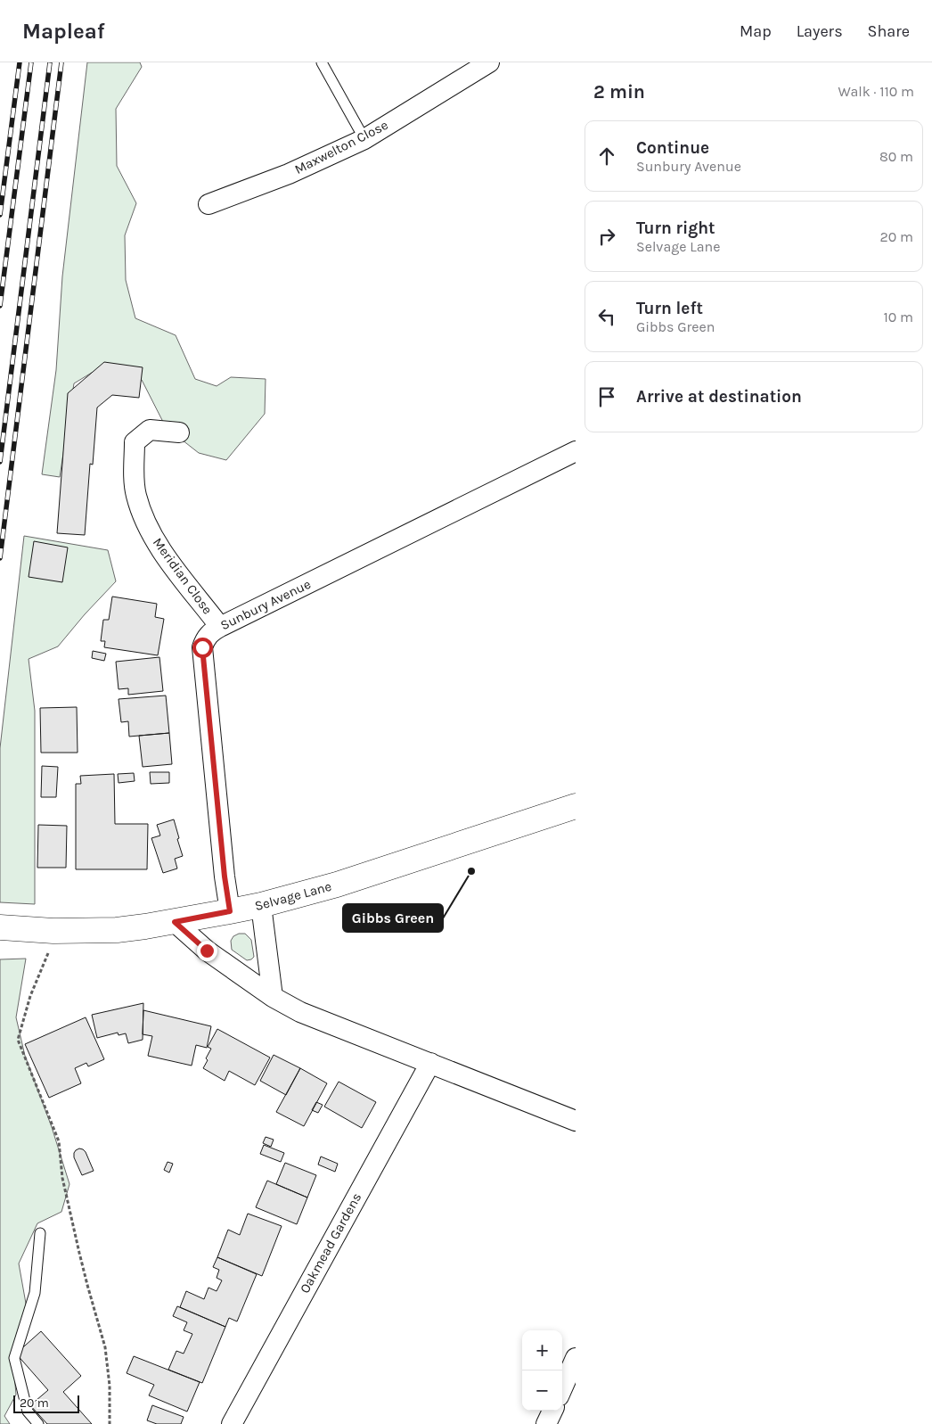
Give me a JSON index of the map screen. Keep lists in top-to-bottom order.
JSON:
{
  "streets": {
    "main road": ["Selvage Lane"],
    "street": [
      "Maxwelton Close",
      "Meridian Close",
      "Sunbury Avenue",
      "Oakmead Gardens"
    ]
  },
  "crossings": [
    ["Meridian Close", "Sunbury Avenue"],
    ["Sunbury Avenue", "Selvage Lane"]
  ],
  "places": ["Gibbs Green"],
  "scale_bar": "20 m",
  "page": {
    "header": "Mapleaf",
    "nav": ["Map", "Layers", "Share"],
    "heading": ["2 min", "Walk · 110 m"],
    "list": [
      ["Continue", "Sunbury Avenue", "80 m"],
      ["Turn right", "Selvage Lane", "20 m"],
      ["Turn left", "Gibbs Green", "10 m"],
      "Arrive at destination"
    ],
    "map_buttons": ["+", "−"],
    "scale": "20 m"
  }
}
